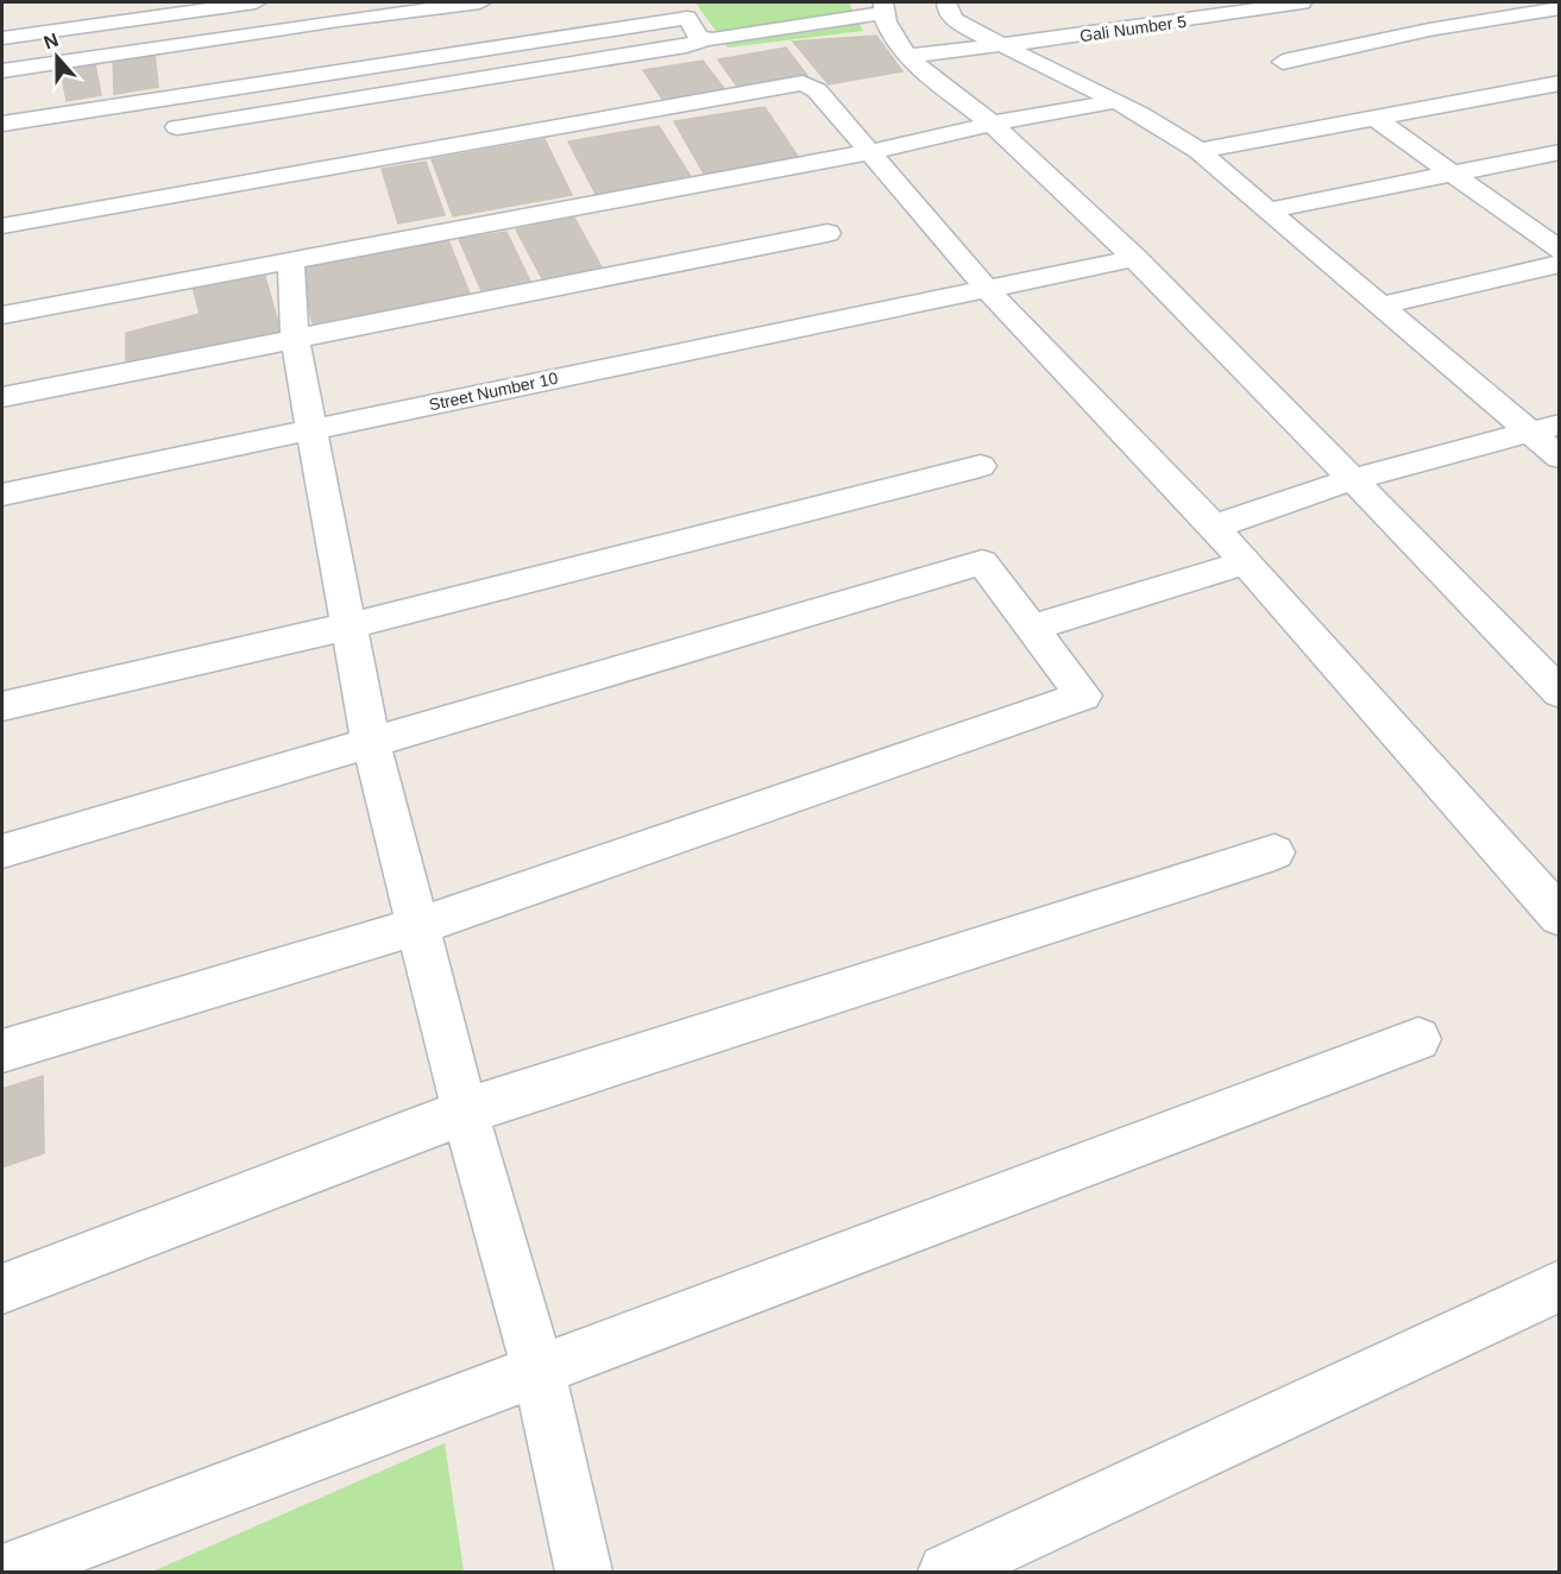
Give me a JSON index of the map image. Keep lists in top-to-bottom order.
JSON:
{
  "streets": {
    "street": ["Gali Number 5", "Street Number 10"]
  },
  "north": "top"
}
